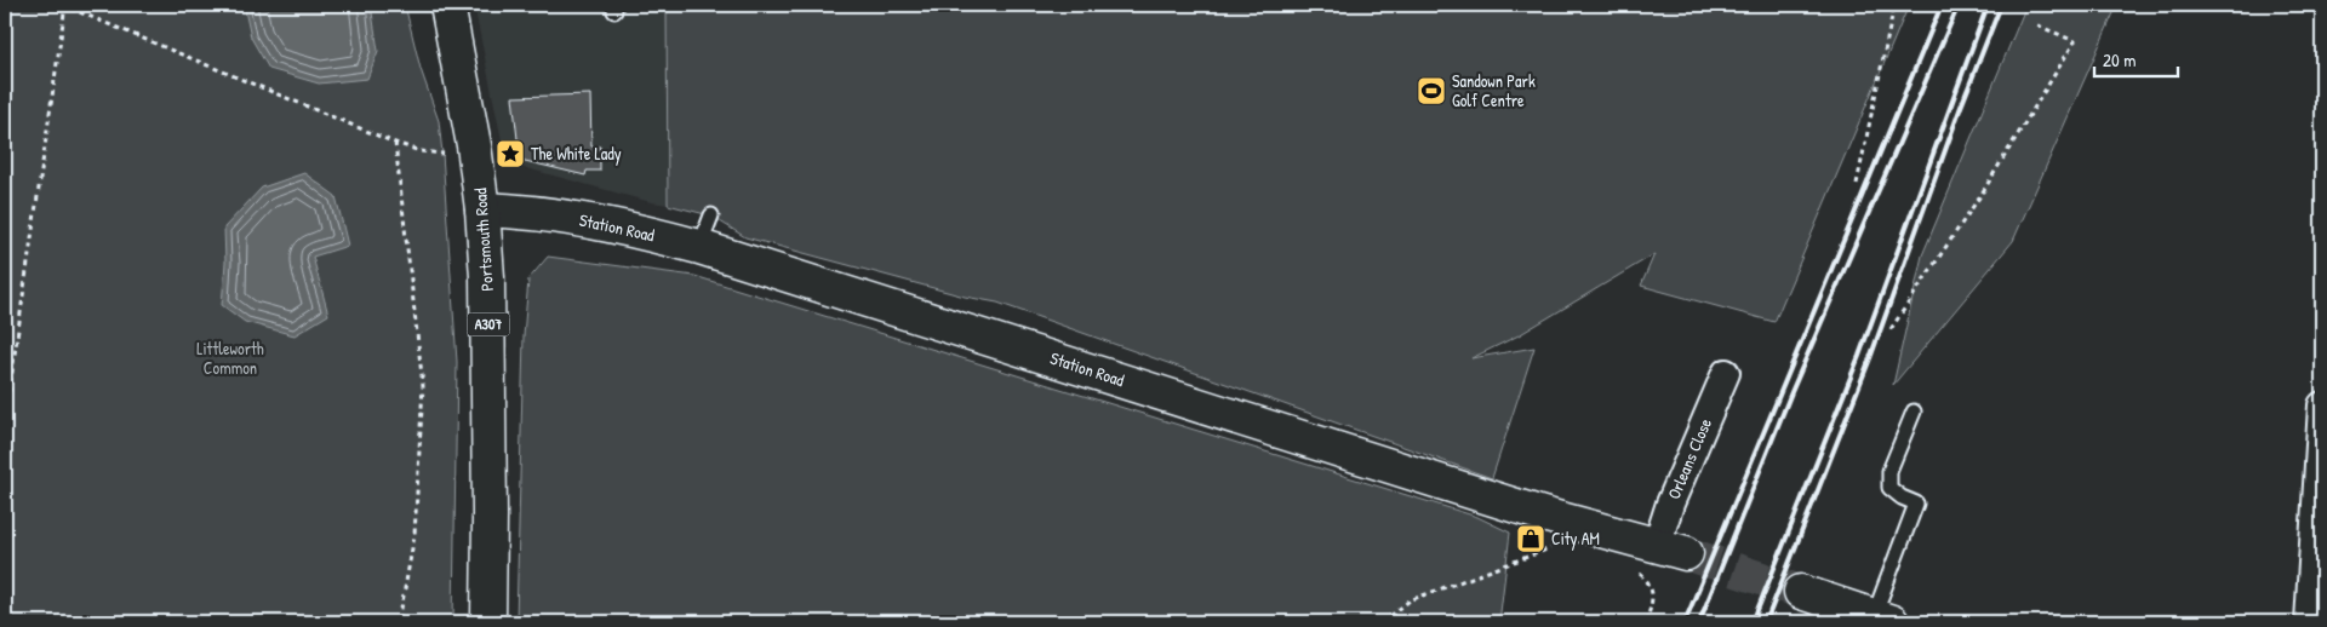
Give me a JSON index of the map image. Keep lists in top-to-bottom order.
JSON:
{
  "streets": {
    "main road": ["Station Road", "Portsmouth Road", "A307"],
    "street": ["Orleans Close"]
  },
  "crossings": [
    ["Station Road", "Portsmouth Road"],
    ["Station Road", "Orleans Close"]
  ],
  "parks": ["Littleworth Common"],
  "places": {
    "sports": ["Sandown Park Golf Centre"],
    "place": ["The White Lady"],
    "shop": ["City AM"]
  },
  "scale_bar": "20 m"
}
